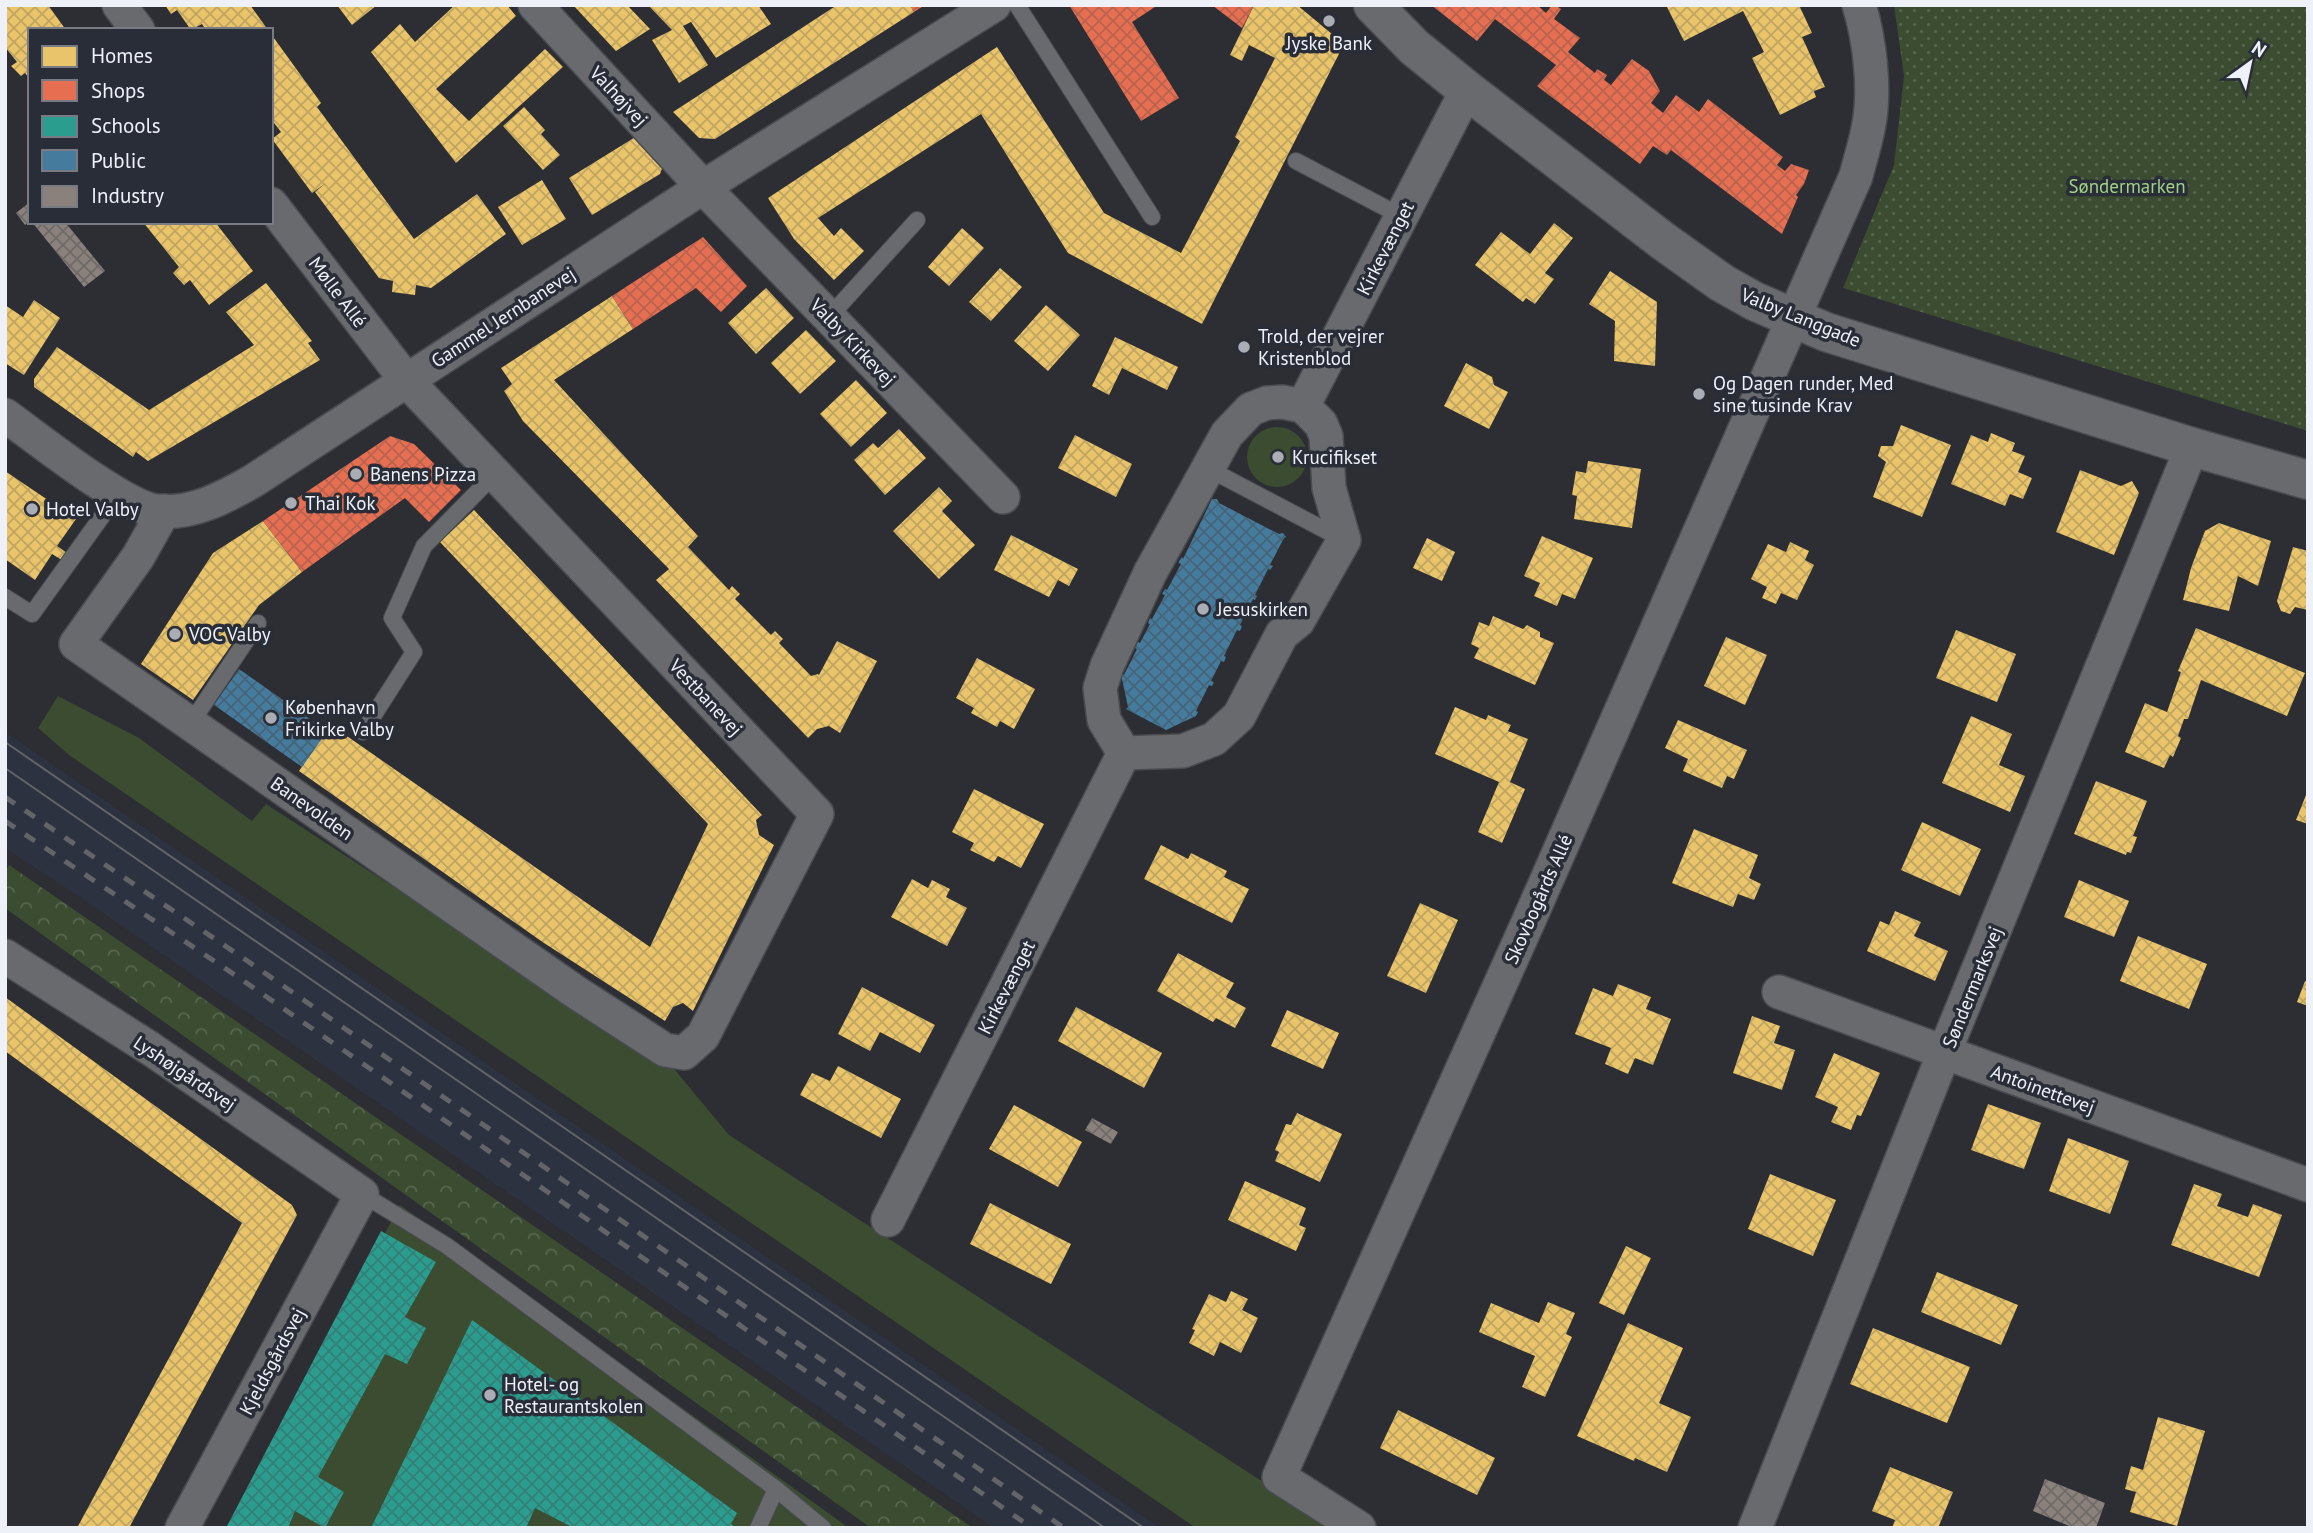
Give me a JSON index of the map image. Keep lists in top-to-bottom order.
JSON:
{
  "streets": {
    "street": [
      "Valhøjvej",
      "Kirkevænget",
      "Mølle Allé",
      "Gammel Jernbanevej",
      "Valby Langgade",
      "Valby Kirkevej",
      "Vestbanevej",
      "Banevolden",
      "Skovbogårds Allé",
      "Søndermarksvej",
      "Lyshøjgårdsvej",
      "Antoinettevej",
      "Kjeldsgårdsvej"
    ]
  },
  "crossings": [
    ["Valhøjvej", "Gammel Jernbanevej"],
    ["Valhøjvej", "Valby Kirkevej"],
    ["Kirkevænget", "Valby Langgade"],
    ["Mølle Allé", "Gammel Jernbanevej"],
    ["Mølle Allé", "Vestbanevej"],
    ["Gammel Jernbanevej", "Valby Kirkevej"],
    ["Gammel Jernbanevej", "Vestbanevej"],
    ["Gammel Jernbanevej", "Banevolden"],
    ["Valby Langgade", "Skovbogårds Allé"],
    ["Valby Langgade", "Søndermarksvej"],
    ["Vestbanevej", "Banevolden"],
    ["Søndermarksvej", "Antoinettevej"],
    ["Lyshøjgårdsvej", "Kjeldsgårdsvej"]
  ],
  "parks": ["Søndermarken"],
  "places": [
    "Jyske Bank",
    "Trold, der vejrer Kristenblod",
    "Og Dagen runder, Med sine tusinde Krav",
    "Krucifikset",
    "Banens Pizza",
    "Thai Kok",
    "Hotel Valby",
    "Jesuskirken",
    "VOC Valby",
    "København Frikirke Valby",
    "Hotel- og Restaurantskolen"
  ],
  "legend": [
    "Homes",
    "Shops",
    "Schools",
    "Public",
    "Industry"
  ],
  "north": "top right"
}
